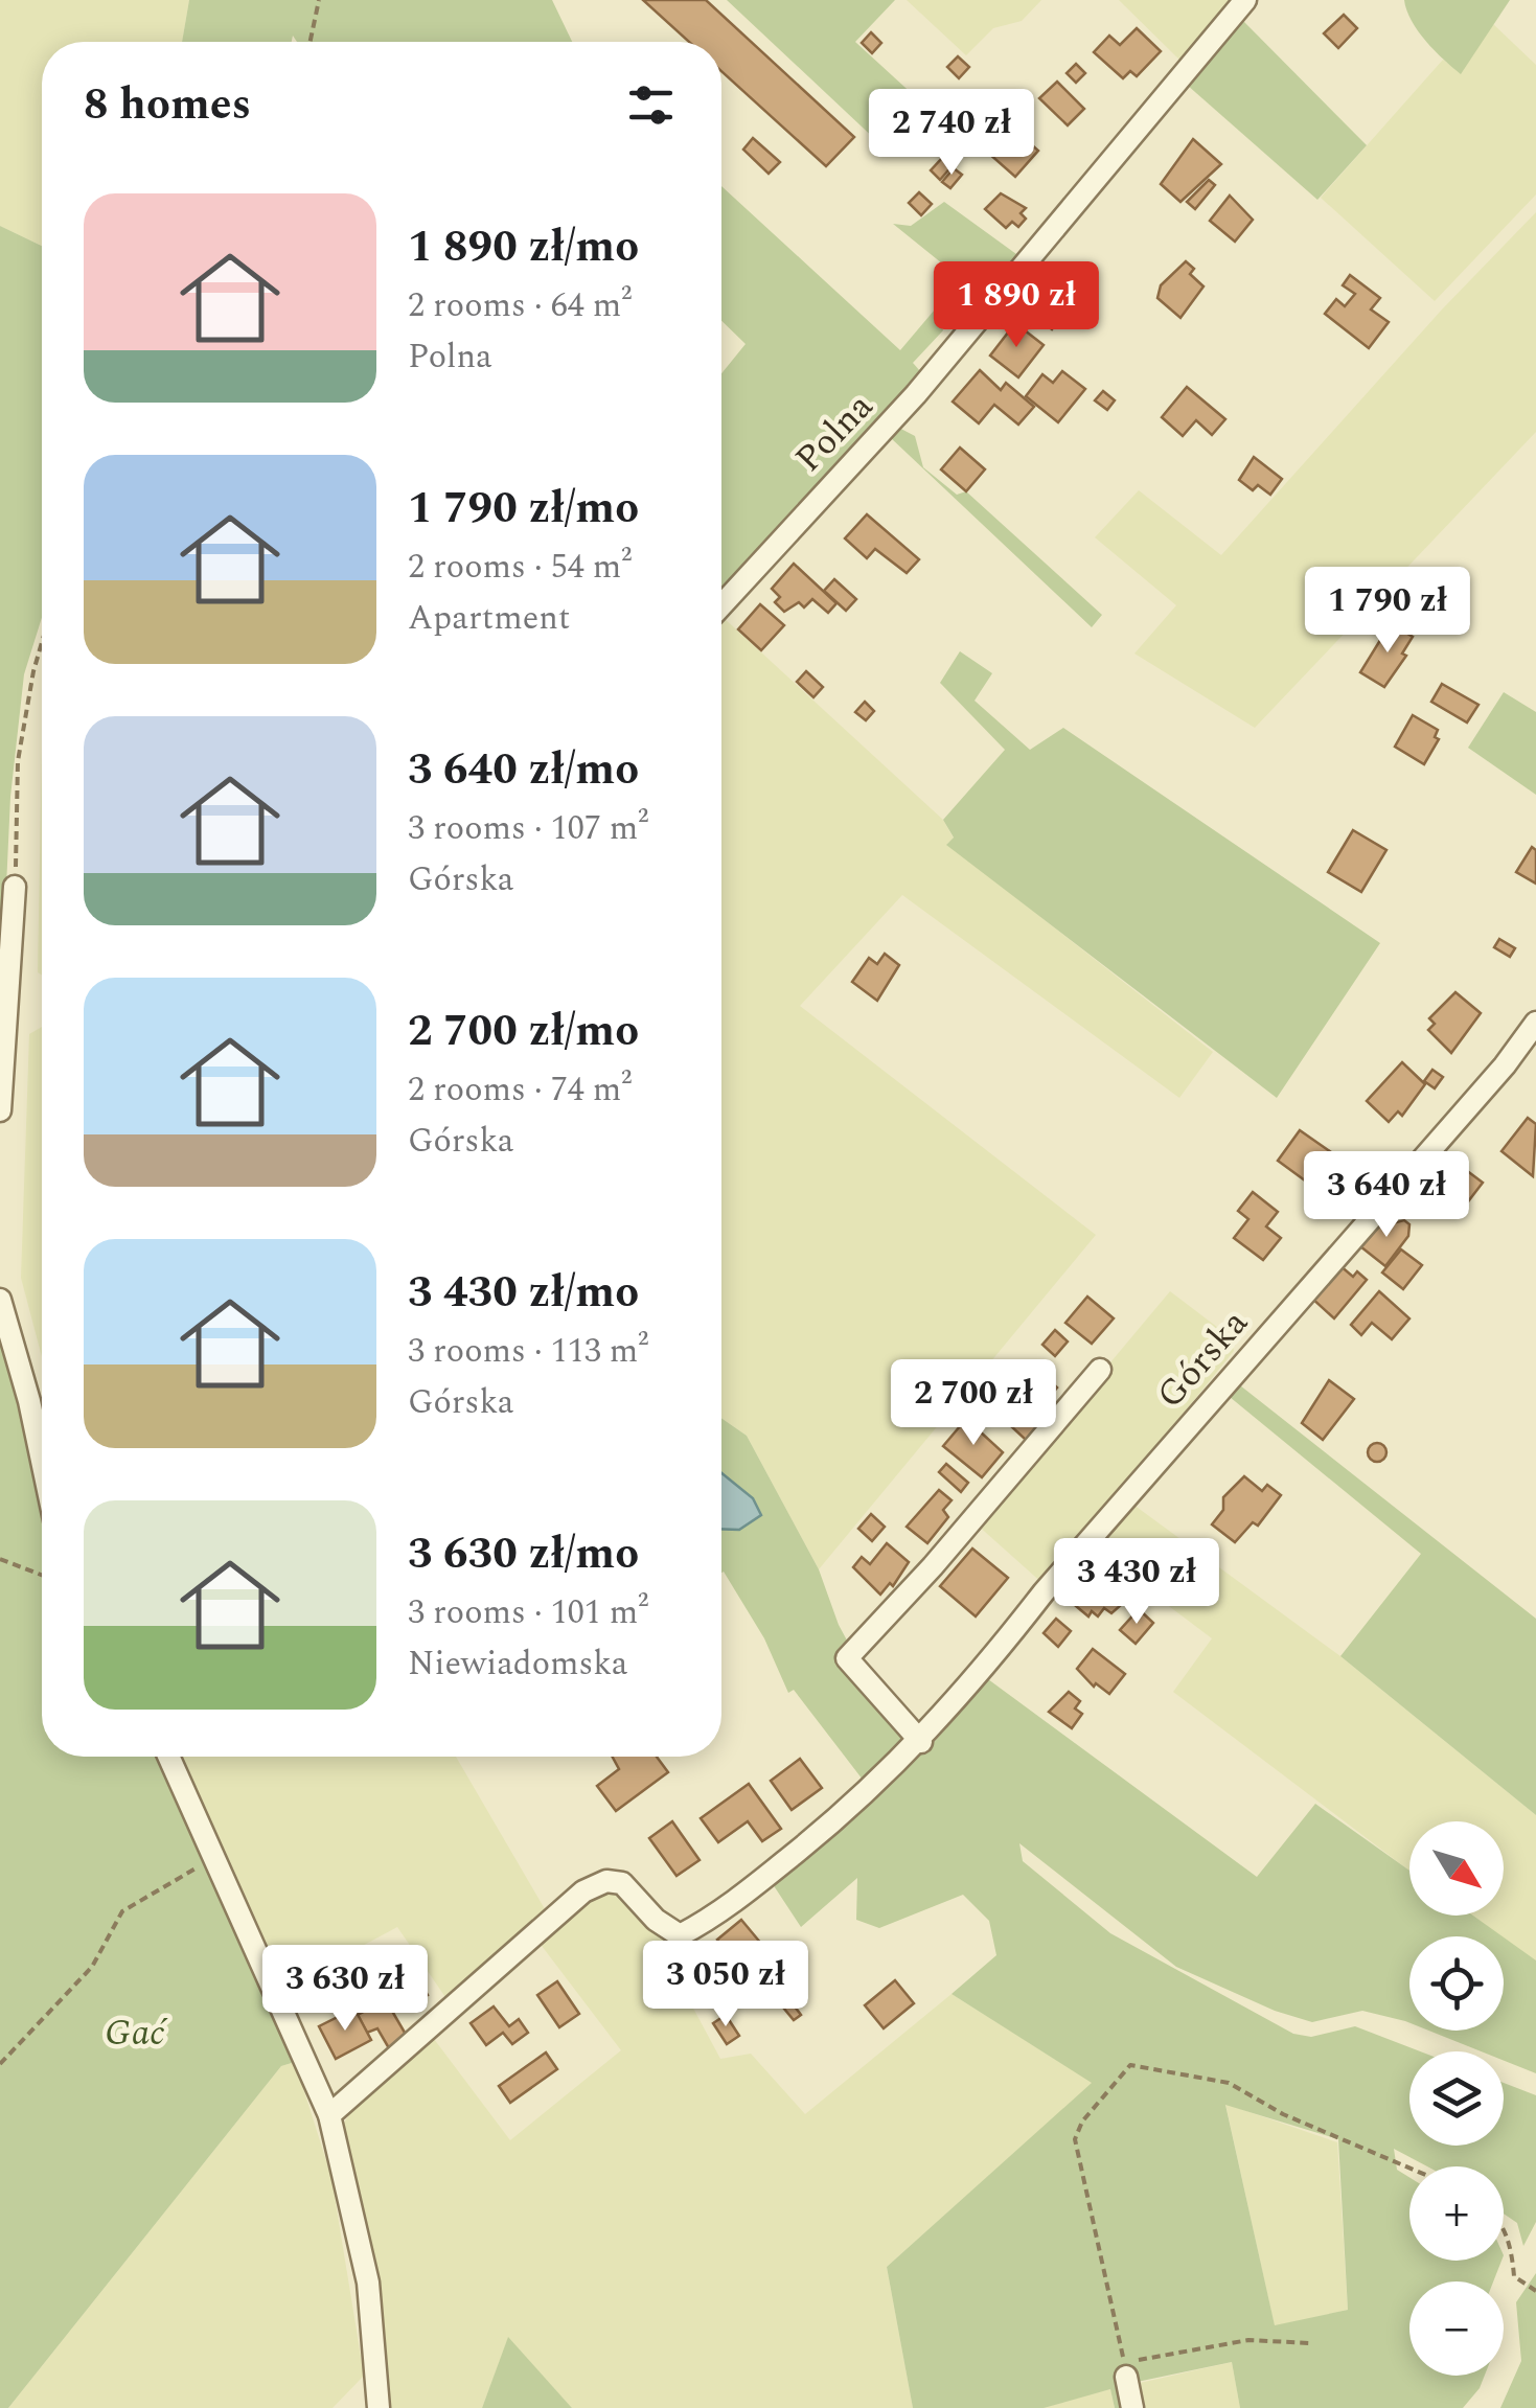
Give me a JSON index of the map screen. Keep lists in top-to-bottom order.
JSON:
{
  "streets": {
    "street": ["Polna", "Górska"]
  },
  "parks": ["Gać"],
  "north": "bottom right",
  "page": {
    "heading": "8 homes",
    "price": [
      "2 740 zł",
      "1 890 zł",
      "1 790 zł",
      "3 640 zł",
      "2 700 zł",
      "3 430 zł",
      "3 050 zł",
      "3 630 zł"
    ],
    "list": [
      {
        "name": "1 890 zł/mo",
        "note": "2 rooms · 64 m² · Polna"
      },
      {
        "name": "1 790 zł/mo",
        "note": "2 rooms · 54 m² · Apartment"
      },
      {
        "name": "3 640 zł/mo",
        "note": "3 rooms · 107 m² · Górska"
      },
      {
        "name": "2 700 zł/mo",
        "note": "2 rooms · 74 m² · Górska"
      },
      {
        "name": "3 430 zł/mo",
        "note": "3 rooms · 113 m² · Górska"
      },
      {
        "name": "3 630 zł/mo",
        "note": "3 rooms · 101 m² · Niewiadomska"
      }
    ],
    "map_buttons": ["+", "−"]
  }
}
